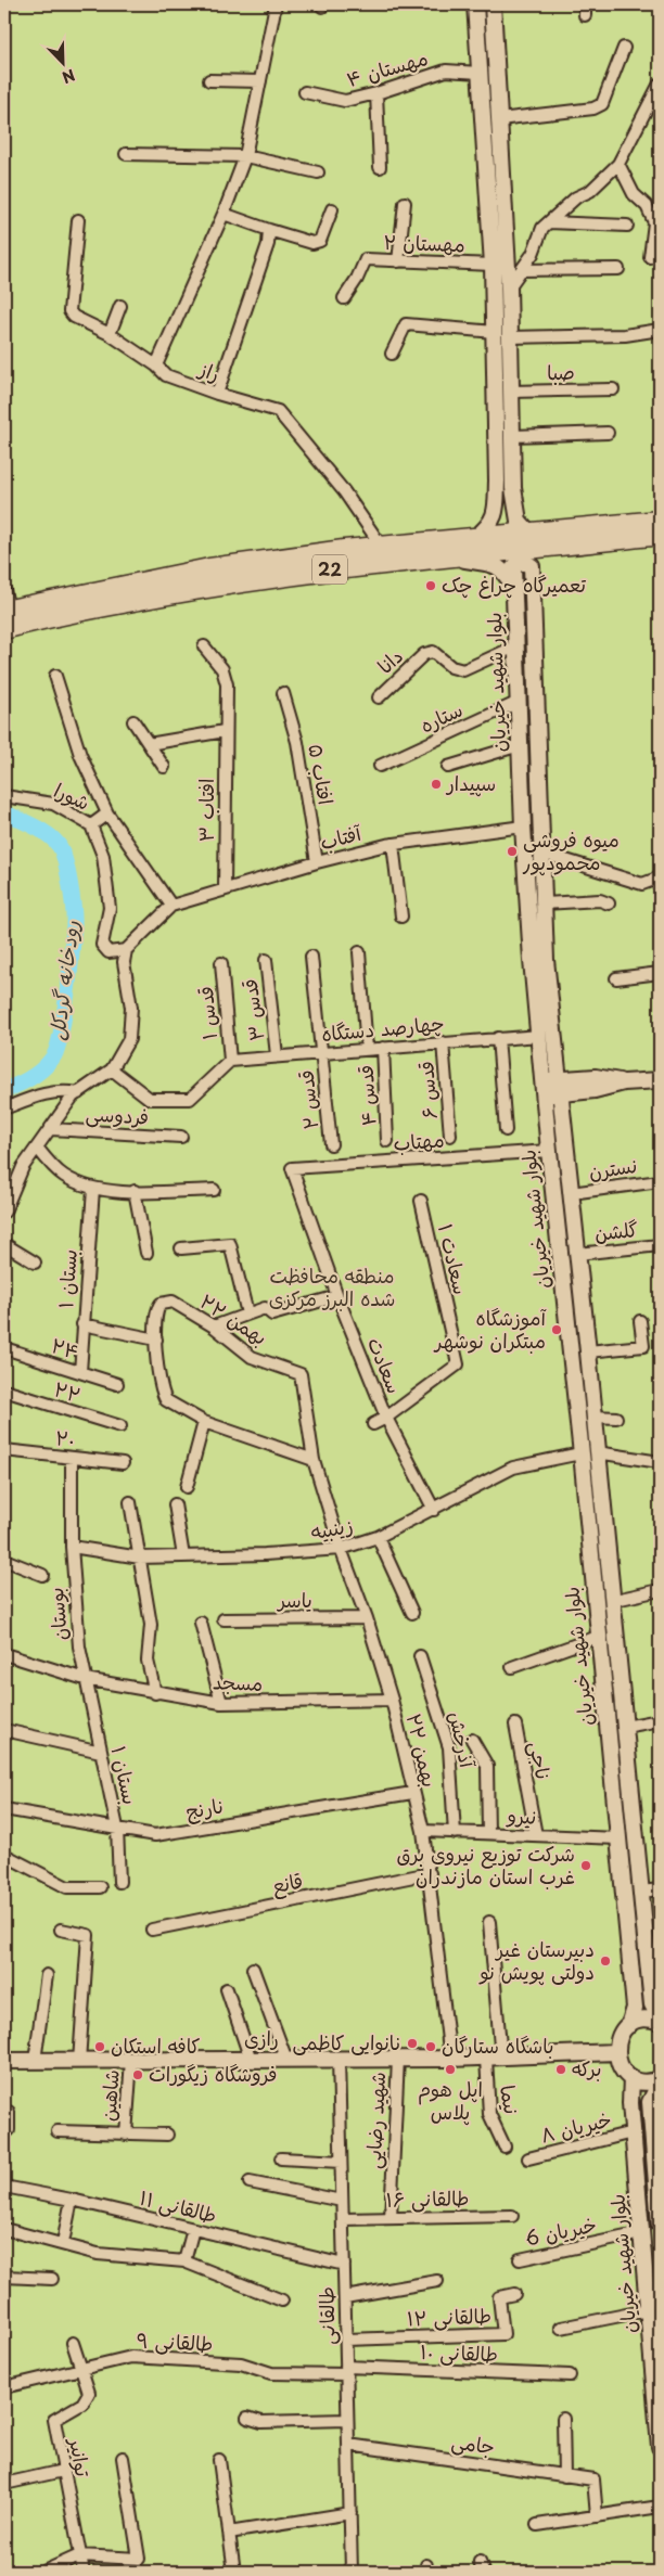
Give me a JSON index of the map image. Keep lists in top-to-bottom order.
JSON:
{
  "streets": {
    "highway": ["22"],
    "main road": ["بلوار شهید خیریان", "رازی"],
    "street": [
      "مهستان ۴",
      "مهستان ۲",
      "راز",
      "صبا",
      "دانا",
      "ستاره",
      "افتاب ۵",
      "شورا",
      "افتاب ۳",
      "آفتاب",
      "قدس ۳",
      "قدس ۱",
      "چهارصد دستگاه",
      "قدس ۶",
      "قدس ۴",
      "قدس ۲",
      "فردوسی",
      "مهتاب",
      "نسترن",
      "گلشن",
      "سعادت ۱",
      "بستان ۱",
      "۲۲ بهمن",
      "۲۴",
      "سعادت",
      "۲۲",
      "۲۰",
      "زینبیه",
      "یاسر",
      "بوستان",
      "مسجد",
      "آذرخش",
      "ناجی",
      "نارنج",
      "نیرو",
      "قانع",
      "شاهین",
      "نیما",
      "شهید رضایی",
      "خیریان ۸",
      "طالقانی ۱۶",
      "طالقانی ۱۱",
      "خیریان 6",
      "طالقانی",
      "طالقانی ۱۲",
      "طالقانی ۹",
      "طالقانی ۱۰",
      "جامی",
      "توانیر"
    ]
  },
  "crossings": [
    ["راز", "22"],
    ["دانا", "بلوار شهید خیریان"],
    ["بلوار شهید خیریان", "ستاره"],
    ["بلوار شهید خیریان", "آفتاب"],
    ["بلوار شهید خیریان", "چهارصد دستگاه"],
    ["بلوار شهید خیریان", "مهتاب"],
    ["بلوار شهید خیریان", "نسترن"],
    ["بلوار شهید خیریان", "گلشن"],
    ["بلوار شهید خیریان", "زینبیه"],
    ["بلوار شهید خیریان", "نیرو"],
    ["بلوار شهید خیریان", "رازی"],
    ["بلوار شهید خیریان", "خیریان ۸"],
    ["بلوار شهید خیریان", "خیریان 6"],
    ["افتاب ۵", "آفتاب"],
    ["افتاب ۳", "آفتاب"],
    ["قدس ۳", "چهارصد دستگاه"],
    ["قدس ۱", "چهارصد دستگاه"],
    ["چهارصد دستگاه", "قدس ۶"],
    ["چهارصد دستگاه", "قدس ۴"],
    ["چهارصد دستگاه", "قدس ۲"],
    ["مهتاب", "سعادت"],
    ["سعادت ۱", "سعادت"],
    ["بستان ۱", "۲۴"],
    ["بستان ۱", "بوستان"],
    ["بستان ۱", "مسجد"],
    ["بستان ۱", "نارنج"],
    ["۲۲ بهمن", "زینبیه"],
    ["۲۲ بهمن", "یاسر"],
    ["۲۲ بهمن", "مسجد"],
    ["۲۲ بهمن", "نارنج"],
    ["۲۲ بهمن", "نیرو"],
    ["۲۲ بهمن", "قانع"],
    ["۲۲ بهمن", "رازی"],
    ["سعادت", "زینبیه"],
    ["۲۰", "بوستان"],
    ["زینبیه", "بوستان"],
    ["بوستان", "مسجد"],
    ["آذرخش", "نیرو"],
    ["ناجی", "نیرو"],
    ["رازی", "شاهین"],
    ["رازی", "نیما"],
    ["رازی", "شهید رضایی"],
    ["رازی", "طالقانی"],
    ["شهید رضایی", "طالقانی ۱۶"],
    ["طالقانی ۱۶", "طالقانی"],
    ["طالقانی ۱۱", "طالقانی"],
    ["طالقانی", "طالقانی ۱۲"],
    ["طالقانی", "طالقانی ۹"],
    ["طالقانی", "طالقانی ۱۰"],
    ["طالقانی", "جامی"],
    ["طالقانی ۹", "طالقانی ۱۰"],
    ["طالقانی ۹", "توانیر"]
  ],
  "water": ["رودخانه گردکل"],
  "parks": ["منطقه محافظت شده البرز مرکزی"],
  "places": [
    "تعمیرگاه چراغ چک",
    "سپیدار",
    "میوه فروشی محمودپور",
    "آموزشگاه مبتکران نوشهر",
    "شرکت توزیع نیروی برق غرب استان مازندران",
    "دبیرستان غیر دولتی پویش نو",
    "نانوایی کاظمی",
    "کافه استکان",
    "باشگاه ستارگان",
    "اپل هوم پلاس",
    "برکه",
    "فروشگاه زیگورات"
  ],
  "north": "bottom right"
}
